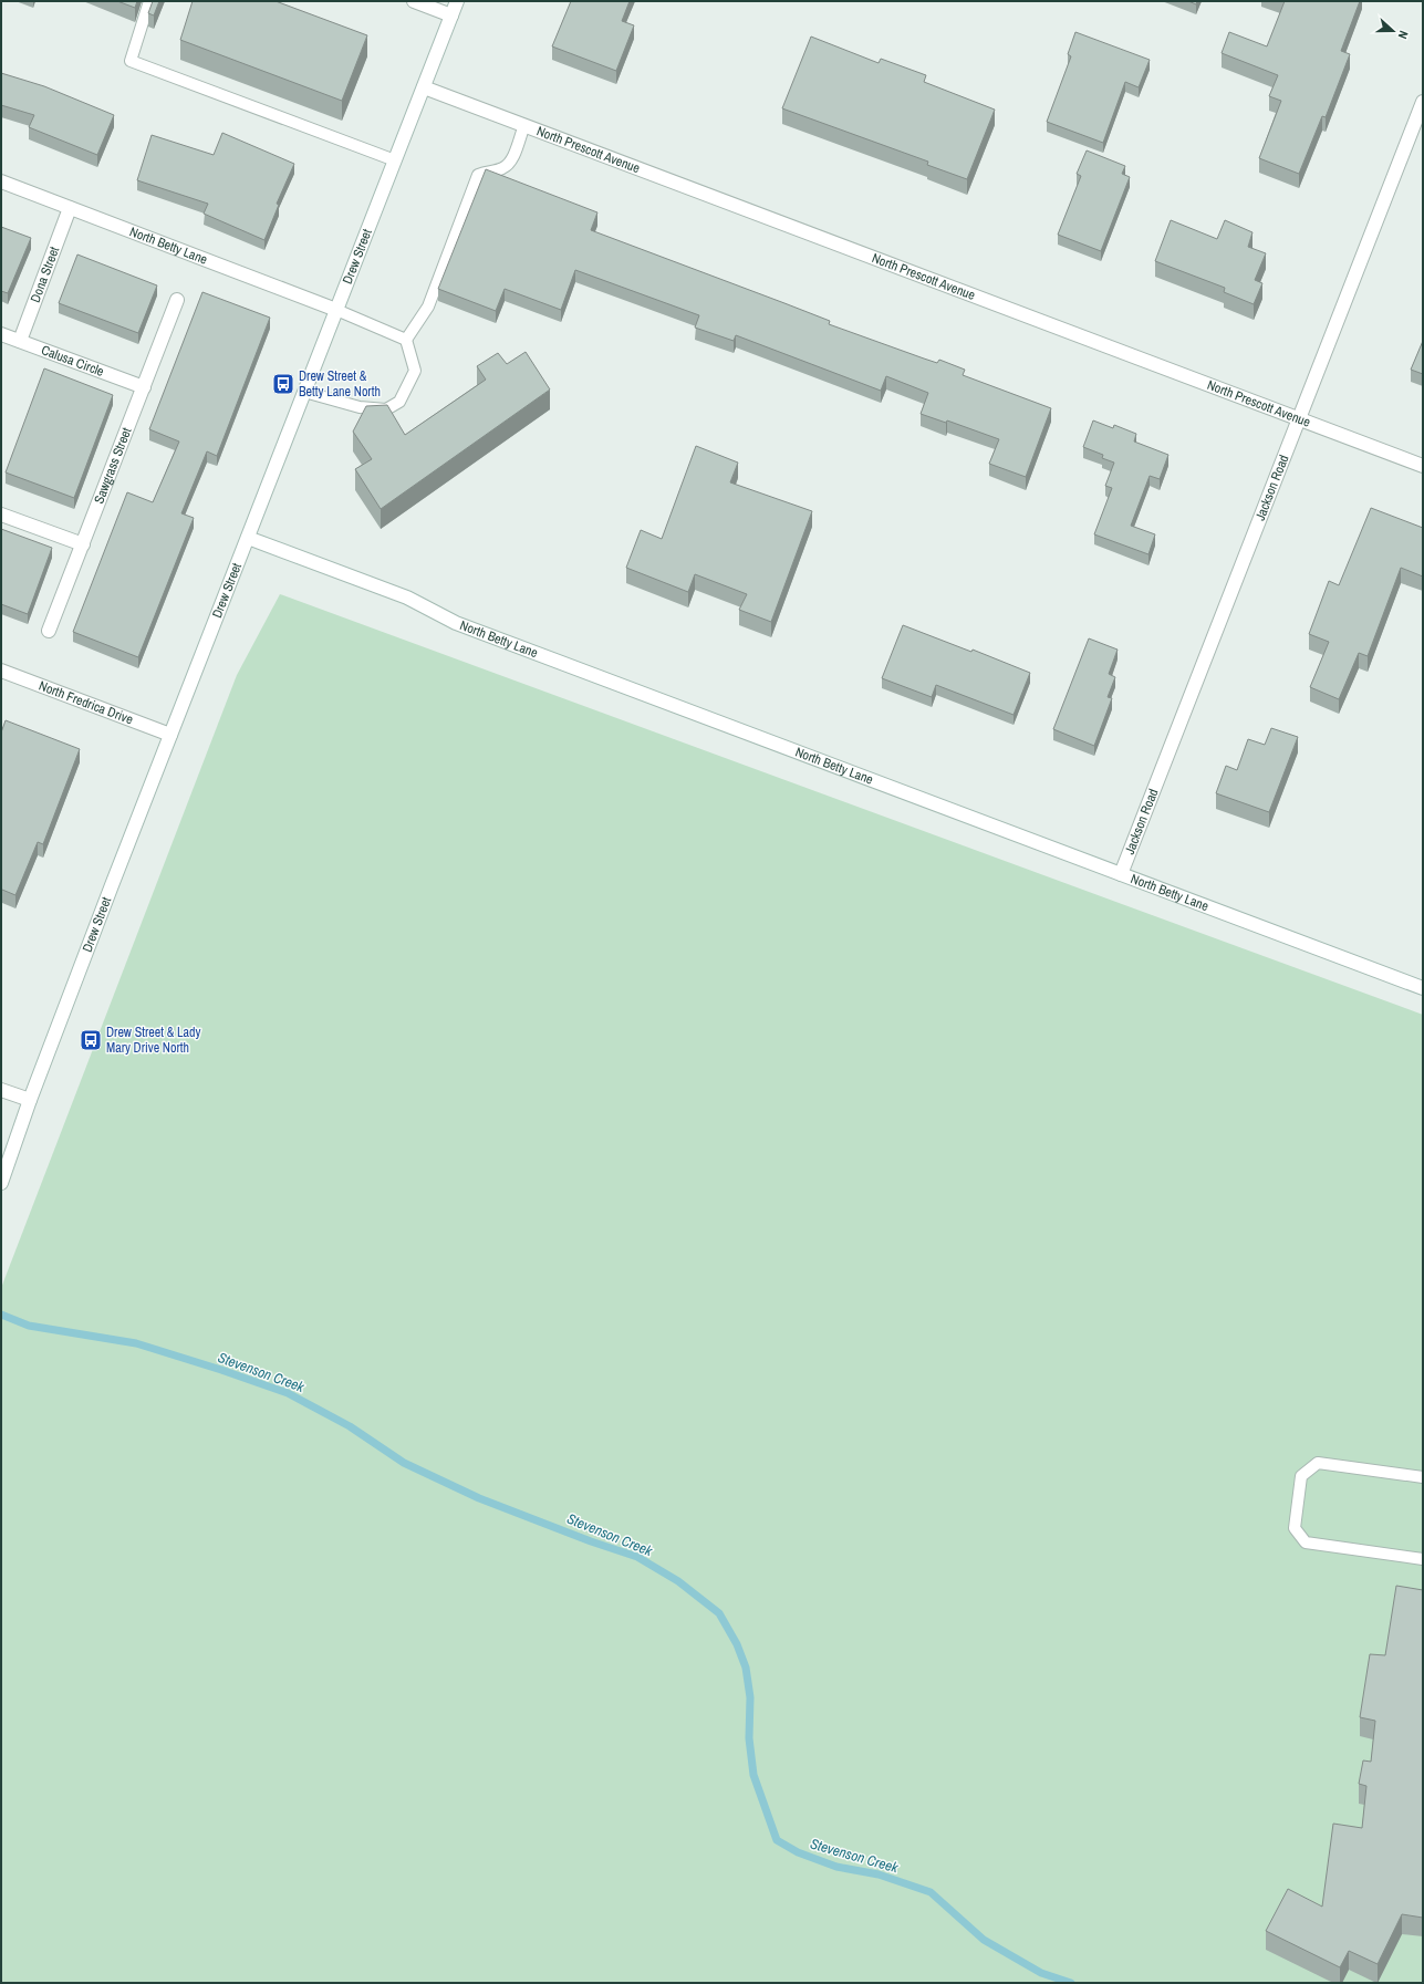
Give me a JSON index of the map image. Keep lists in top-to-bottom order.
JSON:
{
  "streets": {
    "street": [
      "North Prescott Avenue",
      "North Betty Lane",
      "Drew Street",
      "Dona Street",
      "Calusa Circle",
      "Sawgrass Street",
      "Jackson Road",
      "North Fredrica Drive"
    ]
  },
  "crossings": [
    ["North Prescott Avenue", "Drew Street"],
    ["North Prescott Avenue", "Jackson Road"],
    ["North Betty Lane", "Drew Street"],
    ["North Betty Lane", "Dona Street"],
    ["North Betty Lane", "Jackson Road"],
    ["Drew Street", "North Fredrica Drive"],
    ["Dona Street", "Calusa Circle"],
    ["Calusa Circle", "Sawgrass Street"]
  ],
  "water": ["Stevenson Creek"],
  "places": {
    "bus stop": ["Drew Street & Betty Lane North", "Drew Street & Lady Mary Drive North"]
  },
  "north": "right"
}
